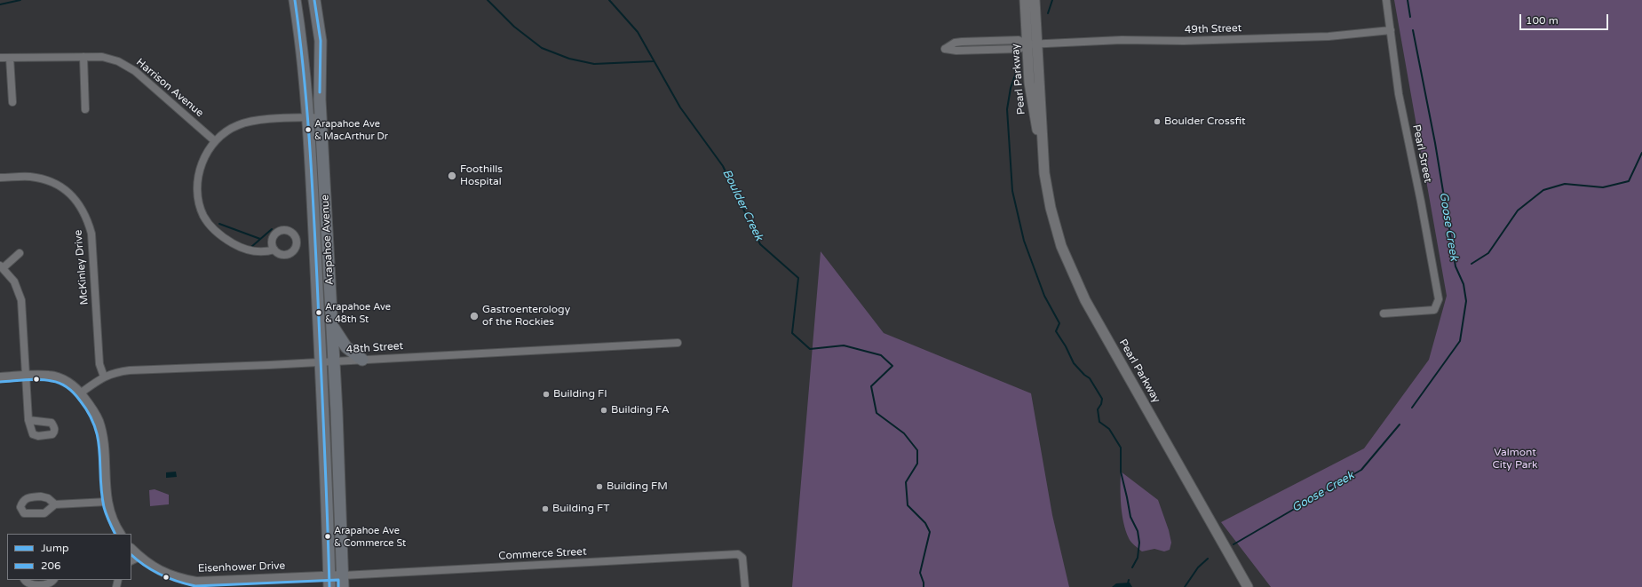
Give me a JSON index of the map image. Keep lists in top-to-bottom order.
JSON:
{
  "streets": {
    "main road": ["Pearl Parkway", "Arapahoe Avenue"],
    "street": [
      "49th Street",
      "Harrison Avenue",
      "Pearl Street",
      "McKinley Drive",
      "48th Street",
      "Commerce Street",
      "Eisenhower Drive"
    ]
  },
  "crossings": [
    ["49th Street", "Pearl Parkway"],
    ["49th Street", "Pearl Street"],
    ["Arapahoe Avenue", "48th Street"],
    ["Arapahoe Avenue", "Commerce Street"],
    ["Arapahoe Avenue", "Eisenhower Drive"],
    ["McKinley Drive", "48th Street"],
    ["Commerce Street", "Eisenhower Drive"]
  ],
  "water": ["Boulder Creek", "Goose Creek"],
  "parks": ["Valmont City Park"],
  "places": [
    "Boulder Crossfit",
    "Arapahoe Ave & MacArthur Dr",
    "Foothills Hospital",
    "Arapahoe Ave & 48th St",
    "Gastroenterology of the Rockies",
    "Building FI",
    "Building FA",
    "Building FM",
    "Building FT",
    "Arapahoe Ave & Commerce St"
  ],
  "lines": ["transit line Jump", "transit line 206"],
  "legend": ["Jump", "206"],
  "scale_bar": "100 m"
}
